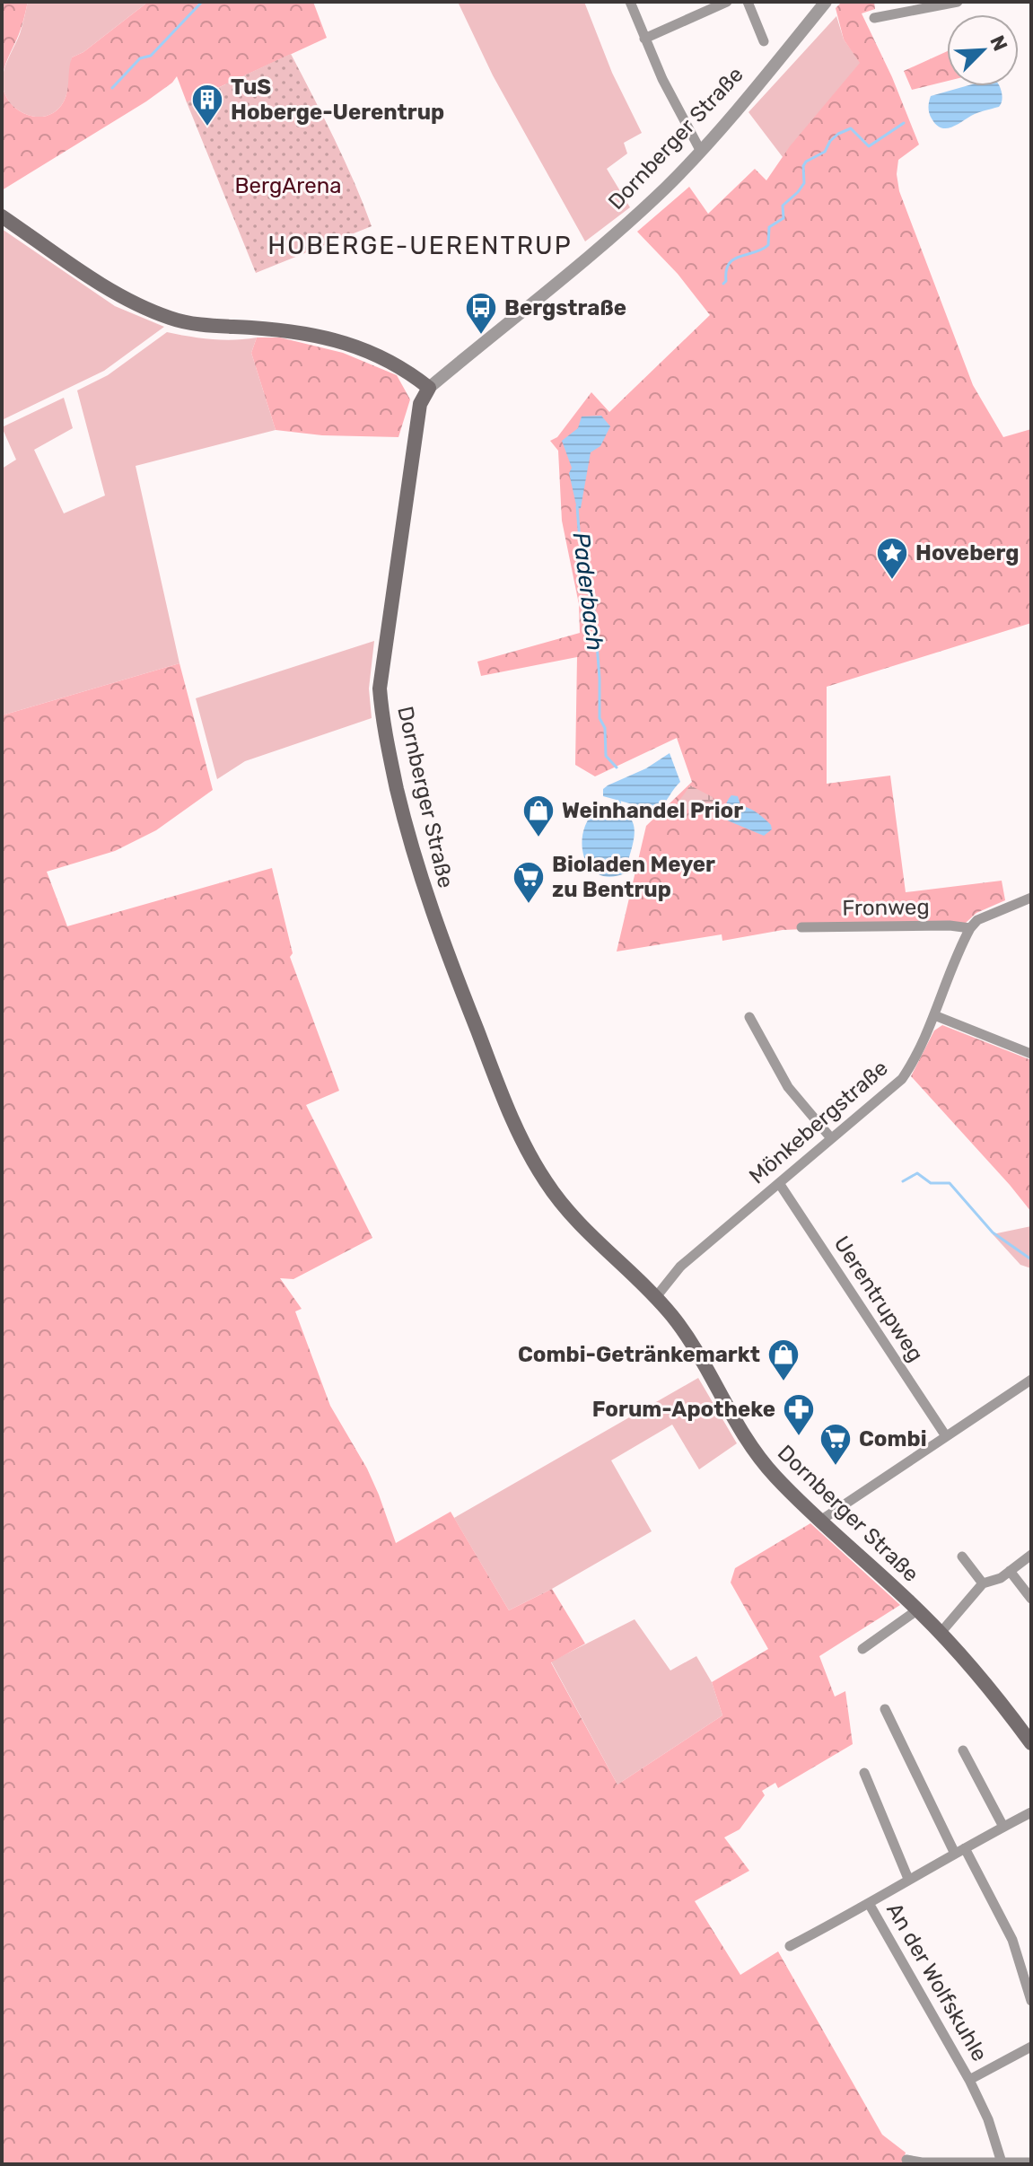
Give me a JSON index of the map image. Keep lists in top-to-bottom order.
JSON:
{
  "streets": {
    "main road": ["Dornberger Straße"],
    "street": [
      "Fronweg",
      "Mönkebergstraße",
      "Uerentrupweg",
      "An der Wolfskuhle"
    ]
  },
  "crossings": [
    ["Dornberger Straße", "Mönkebergstraße"],
    ["Fronweg", "Mönkebergstraße"],
    ["Mönkebergstraße", "Uerentrupweg"]
  ],
  "districts": ["HOBERGE-UERENTRUP"],
  "water": ["Paderbach"],
  "parks": ["BergArena"],
  "places": {
    "building": ["TuS Hoberge-Uerentrup"],
    "bus stop": ["Bergstraße"],
    "place": ["Hoveberg"],
    "shop": ["Weinhandel Prior", "Combi-Getränkemarkt"],
    "supermarket": ["Bioladen Meyer zu Bentrup", "Combi"],
    "pharmacy": ["Forum-Apotheke"]
  },
  "north": "top right"
}
